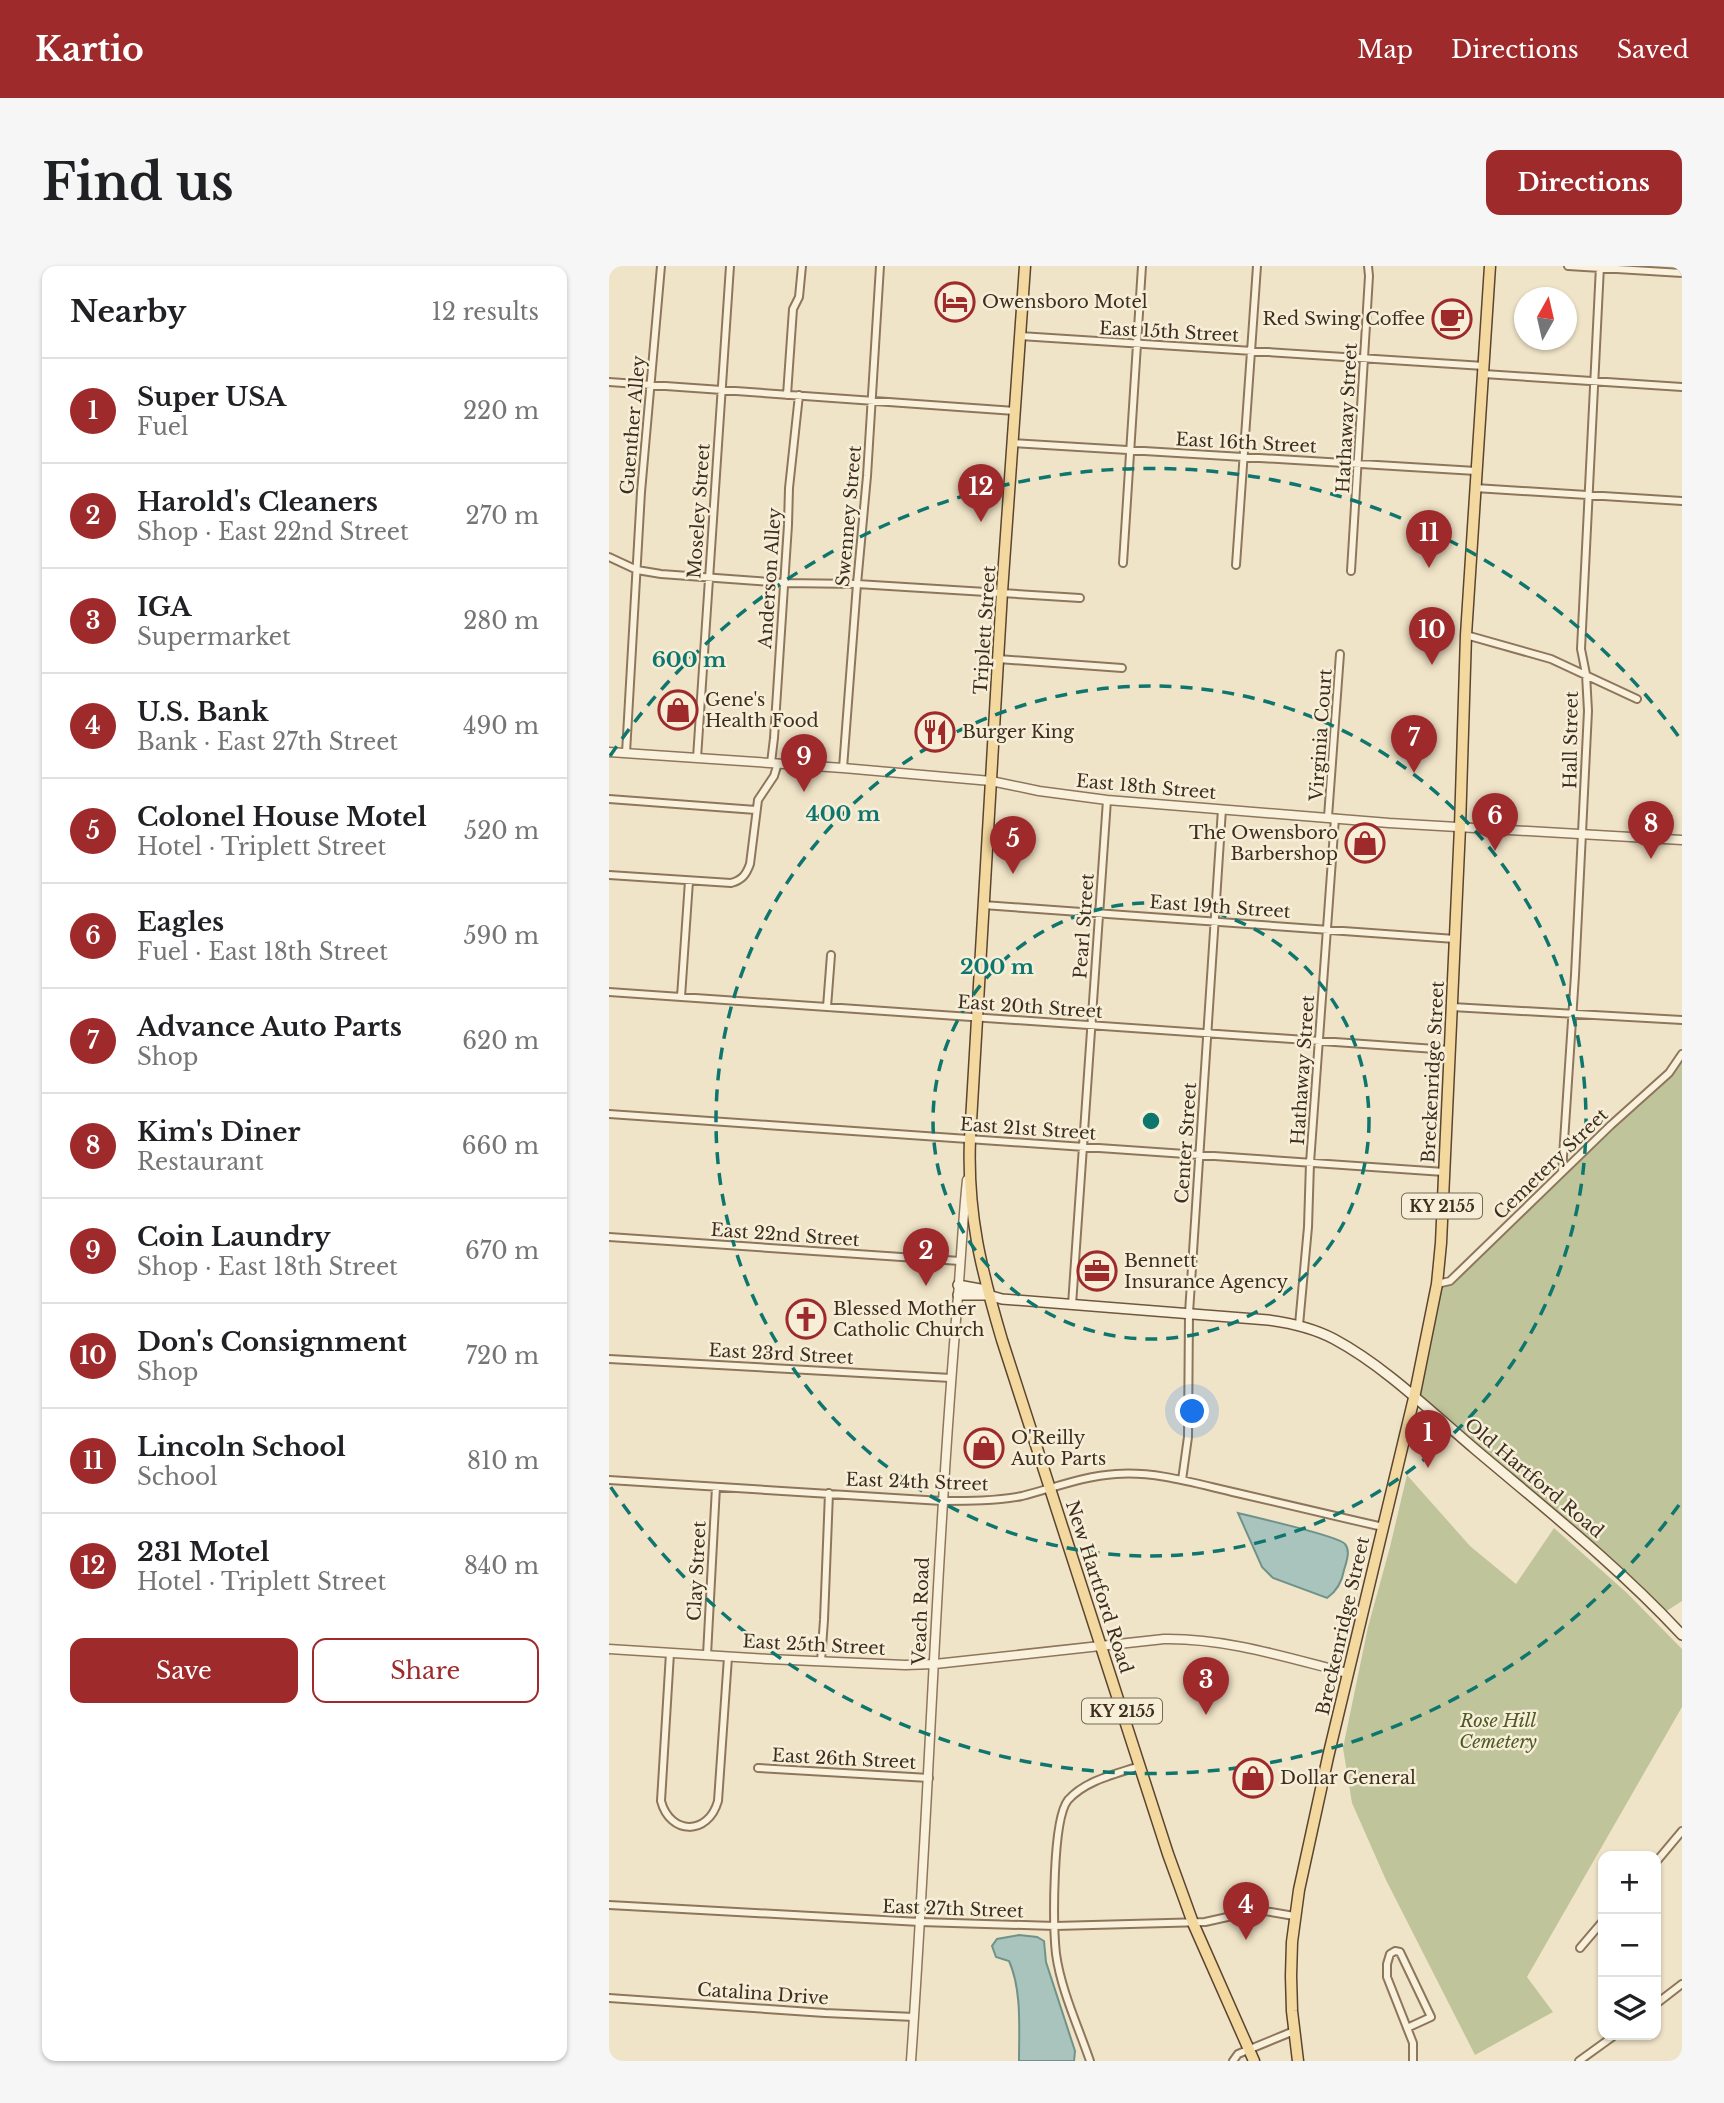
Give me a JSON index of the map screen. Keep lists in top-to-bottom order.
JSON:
{
  "streets": {
    "main road": [
      "Triplett Street",
      "Breckenridge Street",
      "KY 2155",
      "Old Hartford Road",
      "New Hartford Road"
    ],
    "street": [
      "East 15th Street",
      "Hathaway Street",
      "Guenther Alley",
      "East 16th Street",
      "Moseley Street",
      "Swenney Street",
      "Anderson Alley",
      "Virginia Court",
      "Hall Street",
      "East 18th Street",
      "East 19th Street",
      "Pearl Street",
      "East 20th Street",
      "East 21st Street",
      "Center Street",
      "Cemetery Street",
      "East 22nd Street",
      "East 23rd Street",
      "East 24th Street",
      "Clay Street",
      "Veach Road",
      "East 25th Street",
      "East 26th Street",
      "East 27th Street",
      "Catalina Drive"
    ]
  },
  "crossings": [
    ["East 15th Street", "Hathaway Street"],
    ["East 15th Street", "Triplett Street"],
    ["East 15th Street", "Hall Street"],
    ["East 15th Street", "Breckenridge Street"],
    ["Hathaway Street", "East 16th Street"],
    ["Hathaway Street", "Virginia Court"],
    ["Hathaway Street", "East 18th Street"],
    ["Hathaway Street", "East 19th Street"],
    ["Hathaway Street", "East 20th Street"],
    ["Hathaway Street", "East 21st Street"],
    ["Hathaway Street", "Old Hartford Road"],
    ["Guenther Alley", "East 18th Street"],
    ["East 16th Street", "Triplett Street"],
    ["East 16th Street", "Breckenridge Street"],
    ["Moseley Street", "East 18th Street"],
    ["Swenney Street", "East 18th Street"],
    ["Anderson Alley", "East 18th Street"],
    ["Triplett Street", "East 18th Street"],
    ["Triplett Street", "East 19th Street"],
    ["Triplett Street", "East 20th Street"],
    ["Triplett Street", "East 21st Street"],
    ["Triplett Street", "New Hartford Road"],
    ["Triplett Street", "Veach Road"],
    ["Virginia Court", "East 18th Street"],
    ["Hall Street", "East 18th Street"],
    ["Hall Street", "Cemetery Street"],
    ["East 18th Street", "Pearl Street"],
    ["East 18th Street", "Breckenridge Street"],
    ["East 18th Street", "Center Street"],
    ["East 19th Street", "Pearl Street"],
    ["East 19th Street", "Breckenridge Street"],
    ["East 19th Street", "Center Street"],
    ["Pearl Street", "East 20th Street"],
    ["Pearl Street", "East 21st Street"],
    ["Pearl Street", "Old Hartford Road"],
    ["East 20th Street", "Breckenridge Street"],
    ["East 20th Street", "Center Street"],
    ["Breckenridge Street", "East 21st Street"],
    ["Breckenridge Street", "Cemetery Street"],
    ["Breckenridge Street", "KY 2155"],
    ["Breckenridge Street", "Old Hartford Road"],
    ["Breckenridge Street", "East 24th Street"],
    ["Breckenridge Street", "East 25th Street"],
    ["Breckenridge Street", "East 27th Street"],
    ["East 21st Street", "Center Street"],
    ["Center Street", "Old Hartford Road"],
    ["Center Street", "East 24th Street"],
    ["East 22nd Street", "Veach Road"],
    ["East 23rd Street", "Veach Road"],
    ["Old Hartford Road", "New Hartford Road"],
    ["Old Hartford Road", "Veach Road"],
    ["East 24th Street", "Clay Street"],
    ["East 24th Street", "New Hartford Road"],
    ["East 24th Street", "Veach Road"],
    ["Clay Street", "East 25th Street"],
    ["New Hartford Road", "Veach Road"],
    ["New Hartford Road", "East 25th Street"],
    ["New Hartford Road", "East 27th Street"],
    ["Veach Road", "East 25th Street"],
    ["Veach Road", "East 26th Street"],
    ["Veach Road", "East 27th Street"],
    ["Veach Road", "Catalina Drive"]
  ],
  "parks": ["Rose Hill Cemetery"],
  "places": {
    "hotel": ["Owensboro Motel"],
    "cafe": ["Red Swing Coffee"],
    "shop": [
      "Gene's Health Food",
      "The Owensboro Barbershop",
      "O'Reilly Auto Parts",
      "Dollar General"
    ],
    "restaurant": ["Burger King"],
    "office": ["Bennett Insurance Agency"],
    "church": ["Blessed Mother Catholic Church"]
  },
  "north": "top",
  "page": {
    "header": "Kartio",
    "nav": ["Map", "Directions", "Saved"],
    "buttons": [
      "Directions",
      ["Save", "Share"]
    ],
    "title": "Find us",
    "heading": ["Nearby", "12 results"],
    "list": [
      {
        "mark": "1",
        "name": "Super USA",
        "note": "Fuel",
        "value": "220 m"
      },
      {
        "mark": "2",
        "name": "Harold's Cleaners",
        "note": "Shop · East 22nd Street",
        "value": "270 m"
      },
      {
        "mark": "3",
        "name": "IGA",
        "note": "Supermarket",
        "value": "280 m"
      },
      {
        "mark": "4",
        "name": "U.S. Bank",
        "note": "Bank · East 27th Street",
        "value": "490 m"
      },
      {
        "mark": "5",
        "name": "Colonel House Motel",
        "note": "Hotel · Triplett Street",
        "value": "520 m"
      },
      {
        "mark": "6",
        "name": "Eagles",
        "note": "Fuel · East 18th Street",
        "value": "590 m"
      },
      {
        "mark": "7",
        "name": "Advance Auto Parts",
        "note": "Shop",
        "value": "620 m"
      },
      {
        "mark": "8",
        "name": "Kim's Diner",
        "note": "Restaurant",
        "value": "660 m"
      },
      {
        "mark": "9",
        "name": "Coin Laundry",
        "note": "Shop · East 18th Street",
        "value": "670 m"
      },
      {
        "mark": "10",
        "name": "Don's Consignment",
        "note": "Shop",
        "value": "720 m"
      },
      {
        "mark": "11",
        "name": "Lincoln School",
        "note": "School",
        "value": "810 m"
      },
      {
        "mark": "12",
        "name": "231 Motel",
        "note": "Hotel · Triplett Street",
        "value": "840 m"
      }
    ],
    "pins": [
      "12",
      "11",
      "10",
      "7",
      "9",
      "6",
      "8",
      "5",
      "2",
      "1",
      "3",
      "4"
    ],
    "map_buttons": ["+", "−"]
  },
  "rings": ["600 m", "400 m", "200 m"]
}
